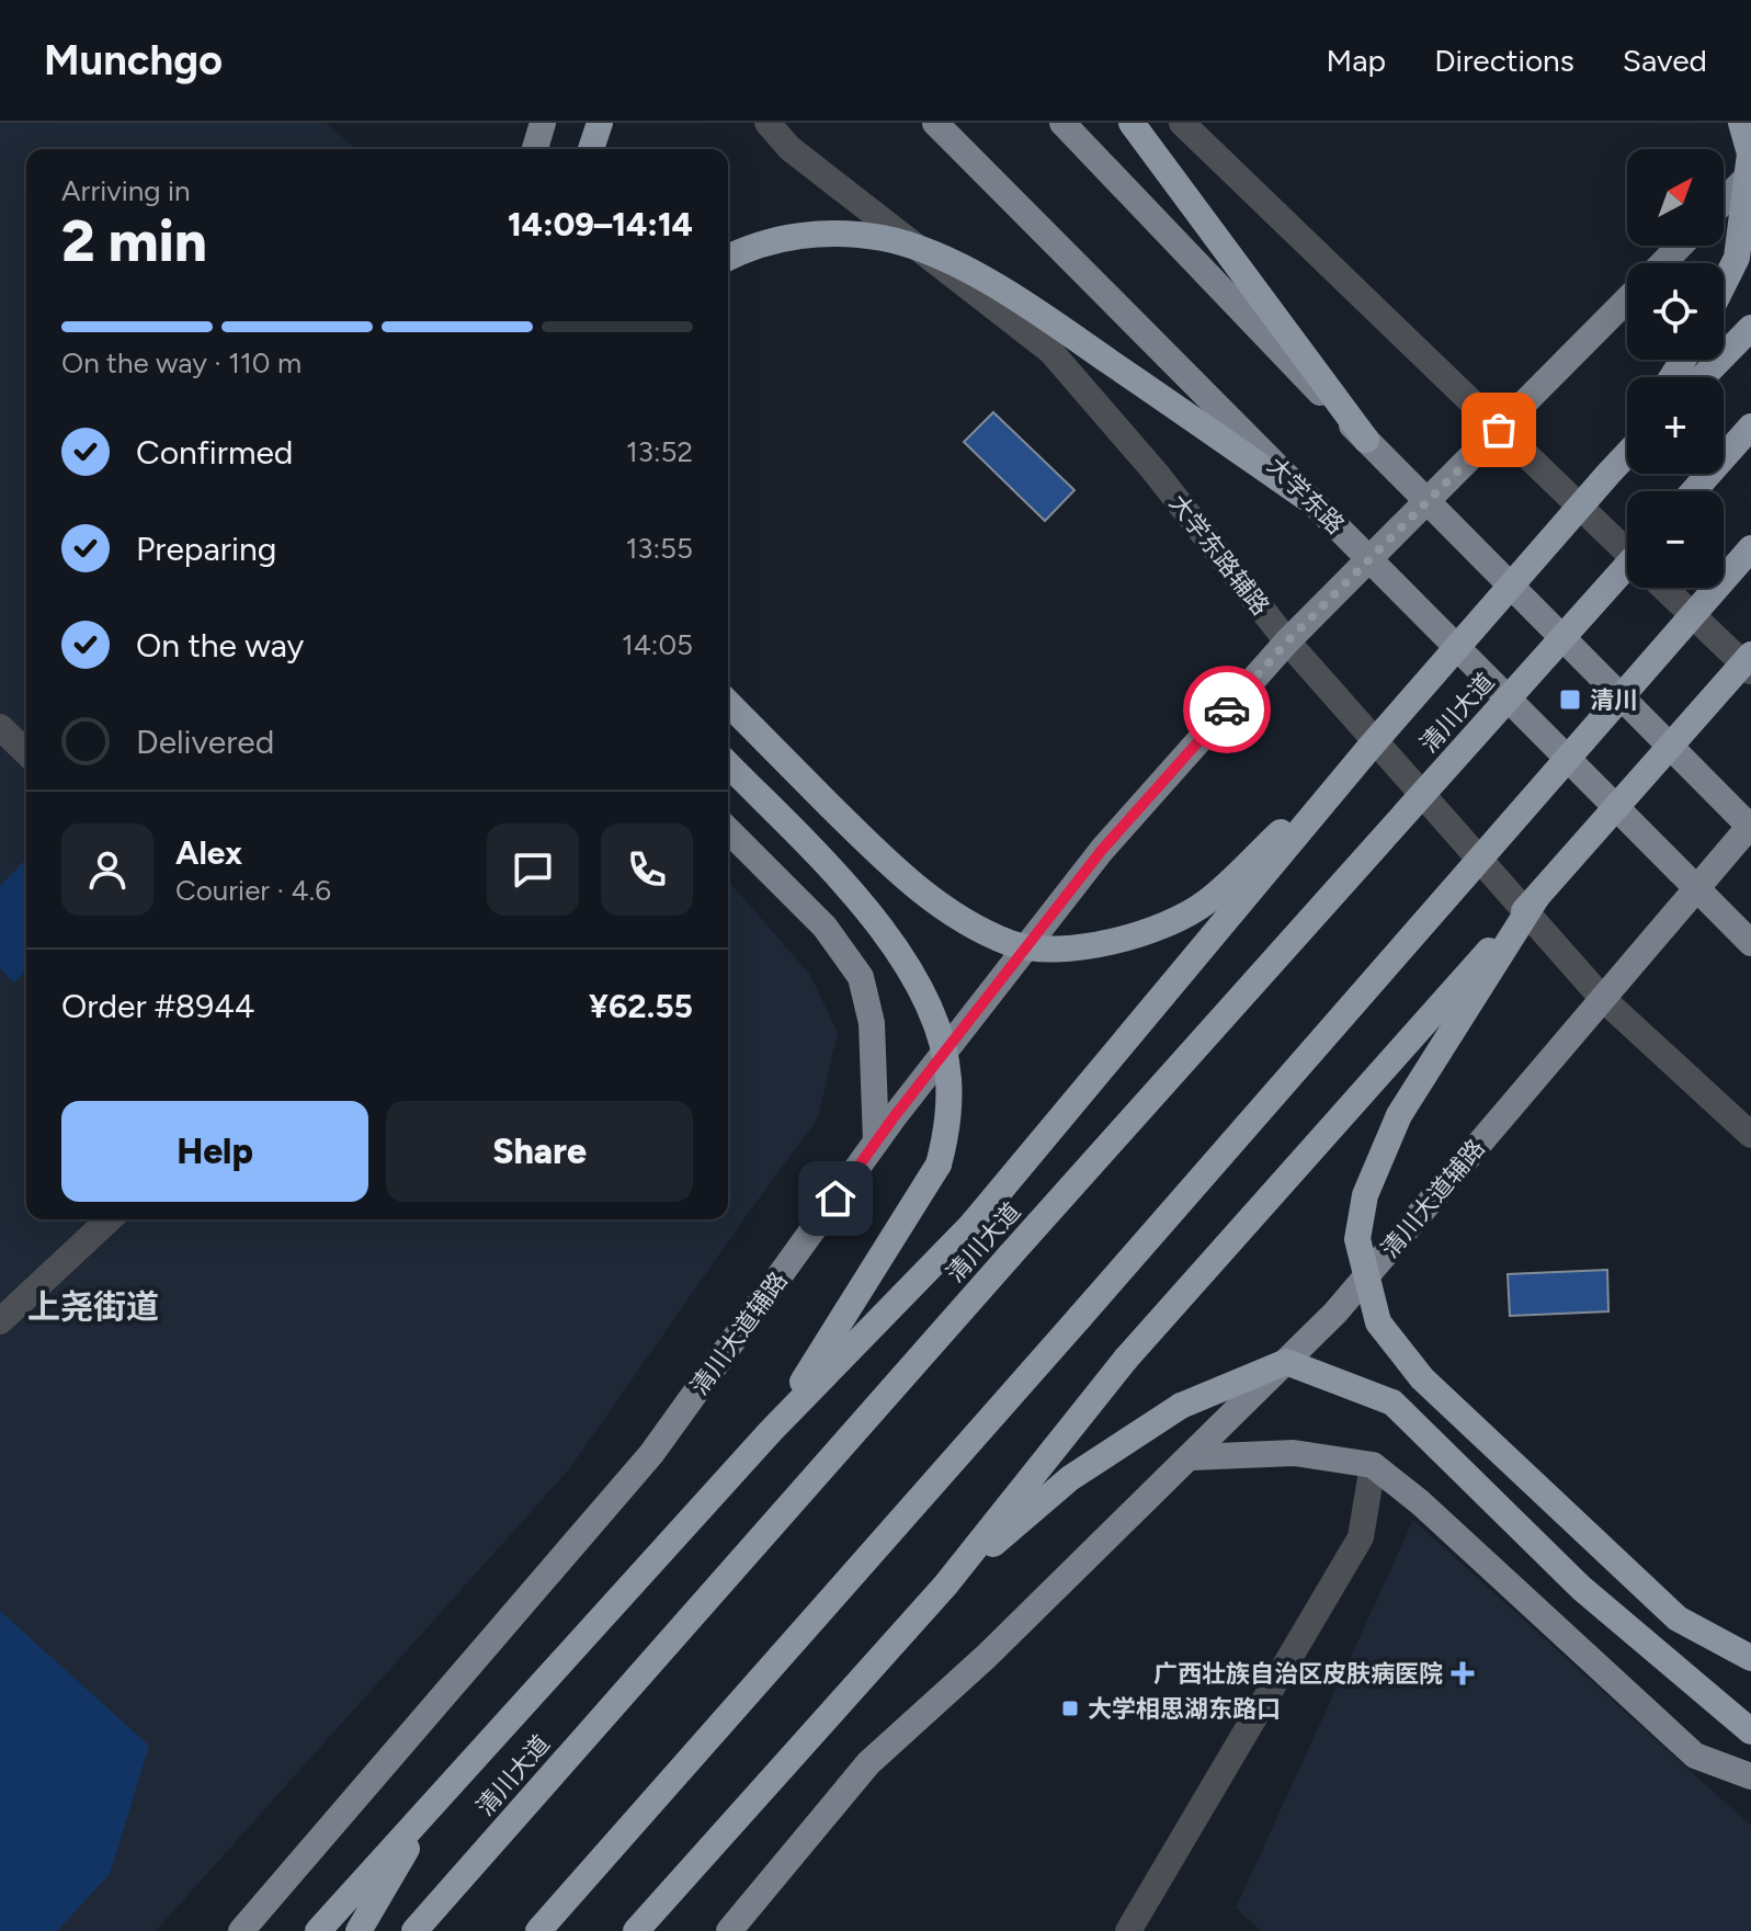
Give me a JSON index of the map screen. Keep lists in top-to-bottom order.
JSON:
{
  "streets": {
    "highway": ["清川大道"],
    "main road": ["大学东路", "清川大道辅路"],
    "street": ["大学东路辅路"]
  },
  "crossings": [
    ["大学东路辅路", "清川大道辅路"]
  ],
  "districts": ["上尧街道"],
  "places": {
    "transit": ["清川", "大学相思湖东路口"],
    "health": ["广西壮族自治区皮肤病医院"]
  },
  "north": "top right",
  "page": {
    "header": "Munchgo",
    "nav": ["Map", "Directions", "Saved"],
    "map_buttons": ["+", "−"],
    "heading": ["2 min", "Arriving in", "14:09–14:14"],
    "panel": [
      "Alex",
      "Courier · 4.6",
      "Order #8944",
      "¥62.55"
    ],
    "bar": "On the way · 110 m",
    "list": [
      ["Confirmed", "13:52"],
      ["Preparing", "13:55"],
      ["On the way", "14:05"],
      "Delivered"
    ],
    "buttons": ["Help", "Share"]
  }
}
